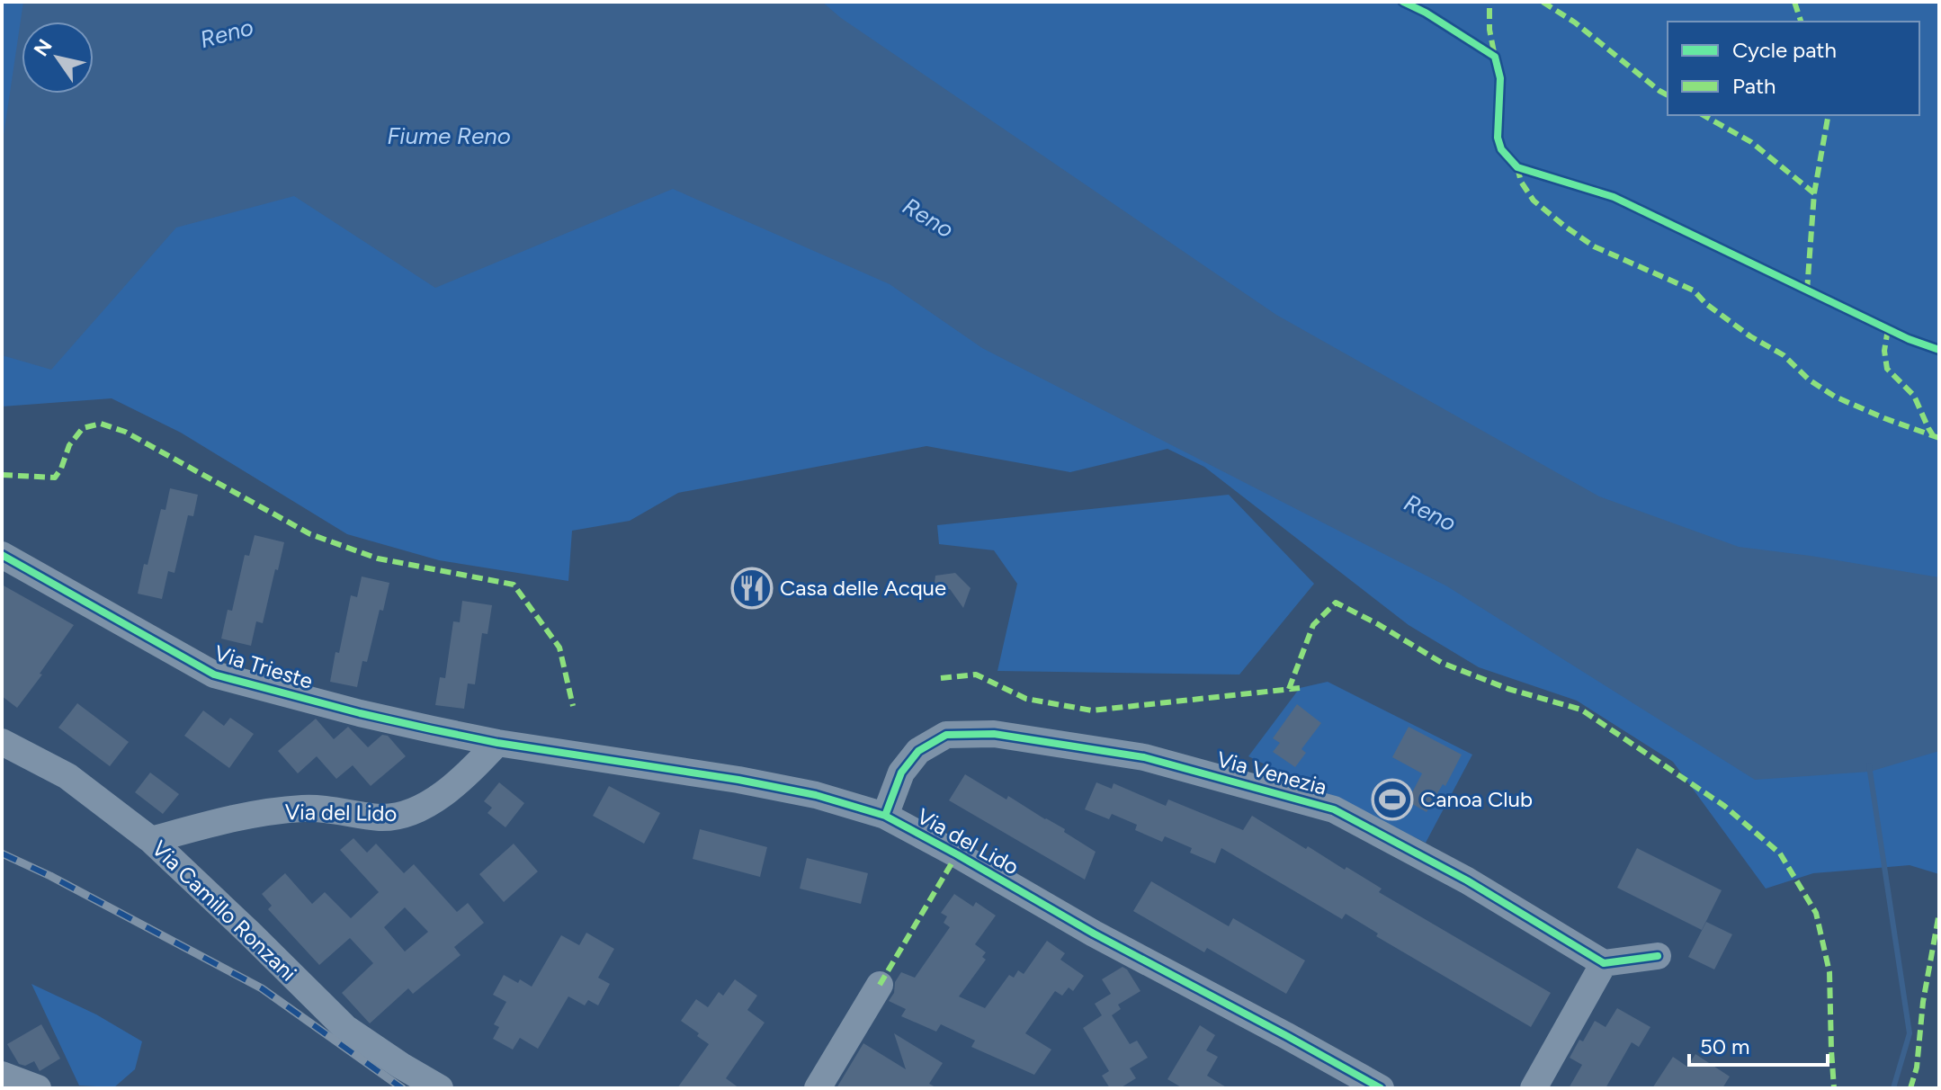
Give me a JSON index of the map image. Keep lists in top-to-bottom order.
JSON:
{
  "streets": {
    "street": [
      "Via Trieste",
      "Via Venezia",
      "Via del Lido",
      "Via Camillo Ronzani"
    ]
  },
  "crossings": [
    ["Via Trieste", "Via del Lido"],
    ["Via Venezia", "Via del Lido"],
    ["Via del Lido", "Via Camillo Ronzani"]
  ],
  "water": ["Reno", "Fiume Reno"],
  "places": {
    "restaurant": ["Casa delle Acque"],
    "sports": ["Canoa Club"]
  },
  "legend": ["Cycle path", "Path"],
  "scale_bar": "50 m",
  "north": "top left"
}
